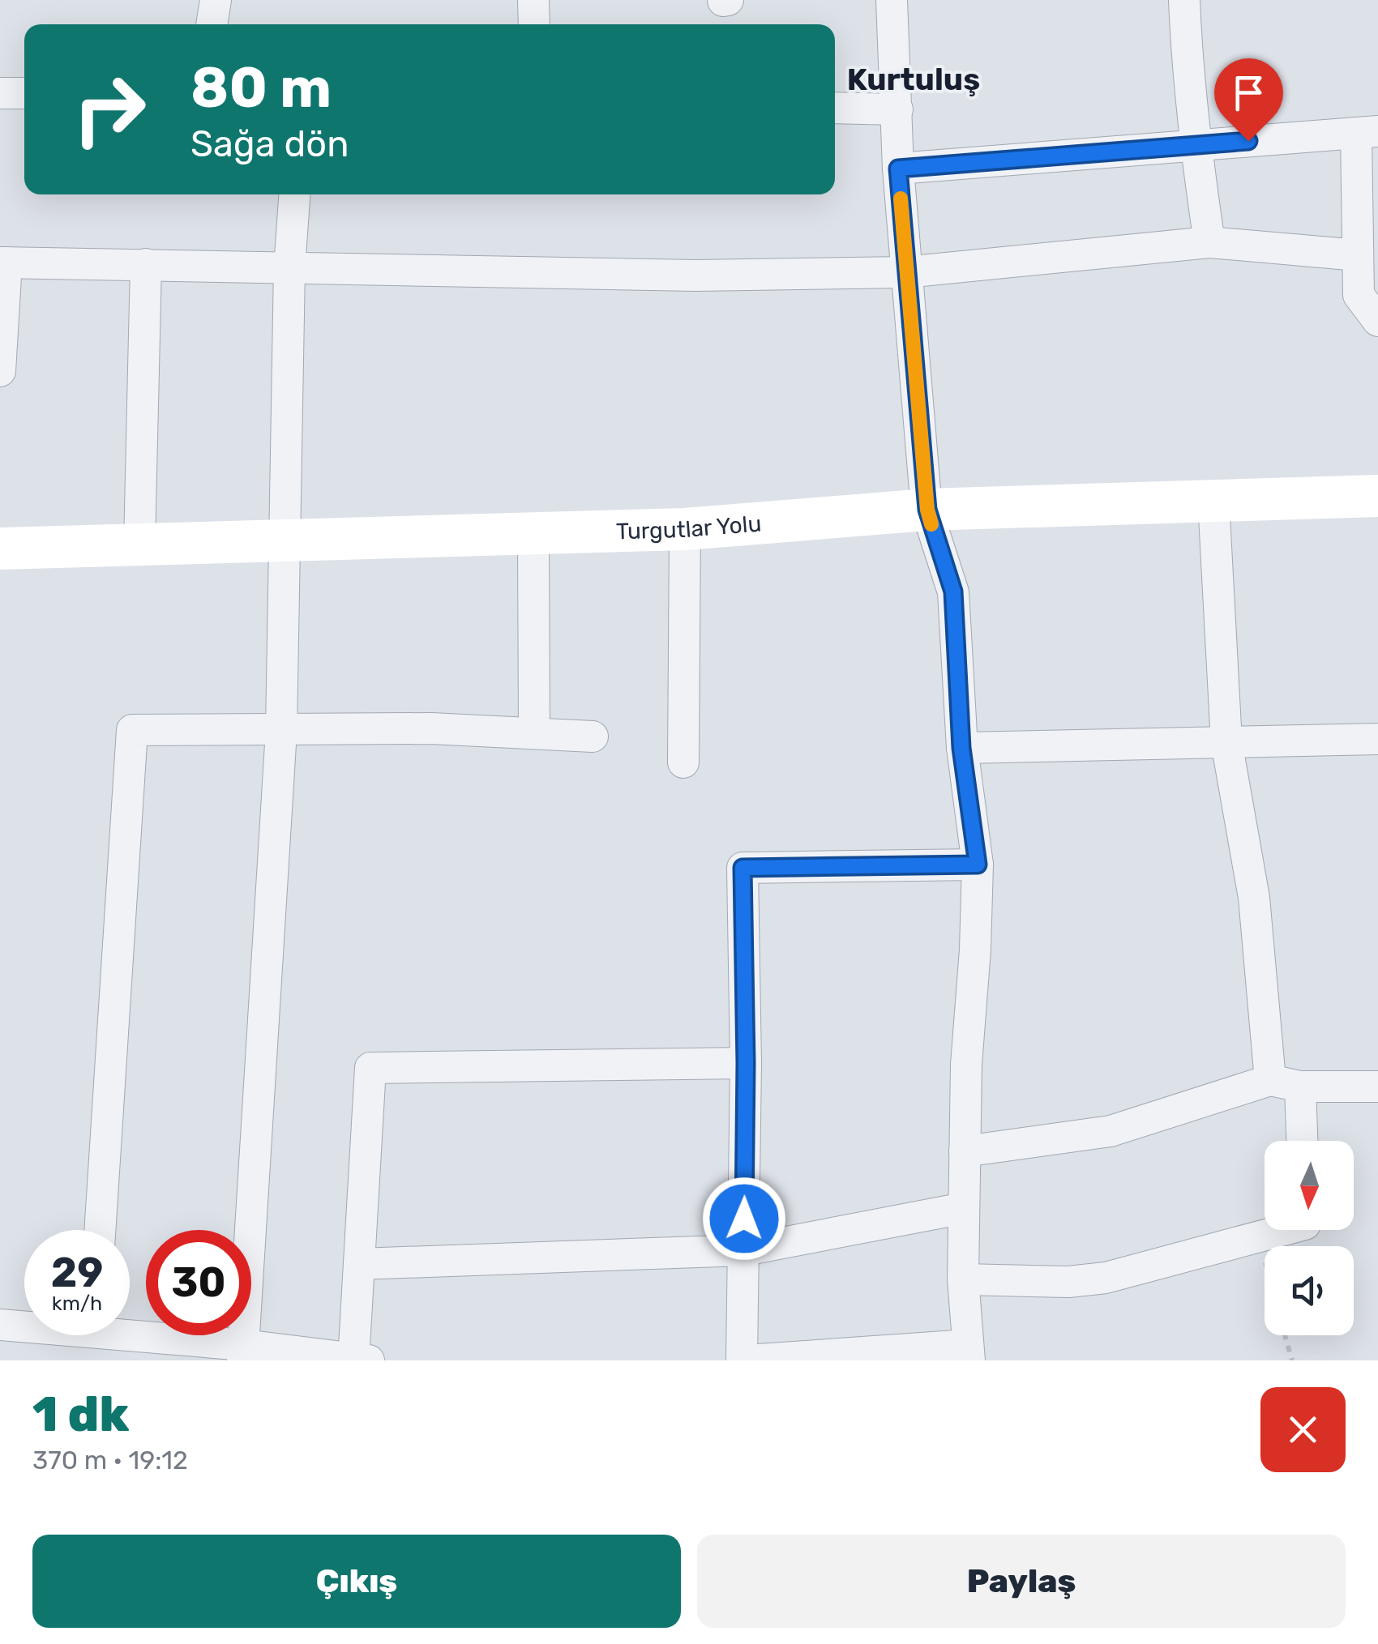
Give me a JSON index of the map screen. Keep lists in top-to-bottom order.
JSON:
{
  "streets": {
    "main road": ["Turgutlar Yolu"]
  },
  "districts": ["Kurtuluş"],
  "north": "bottom",
  "page": {
    "turn": ["80 m", "Sağa dön"],
    "speed": "29 km/h",
    "limit": "30",
    "heading": ["1 dk", "370 m · 19:12"],
    "buttons": ["Çıkış", "Paylaş"]
  }
}
